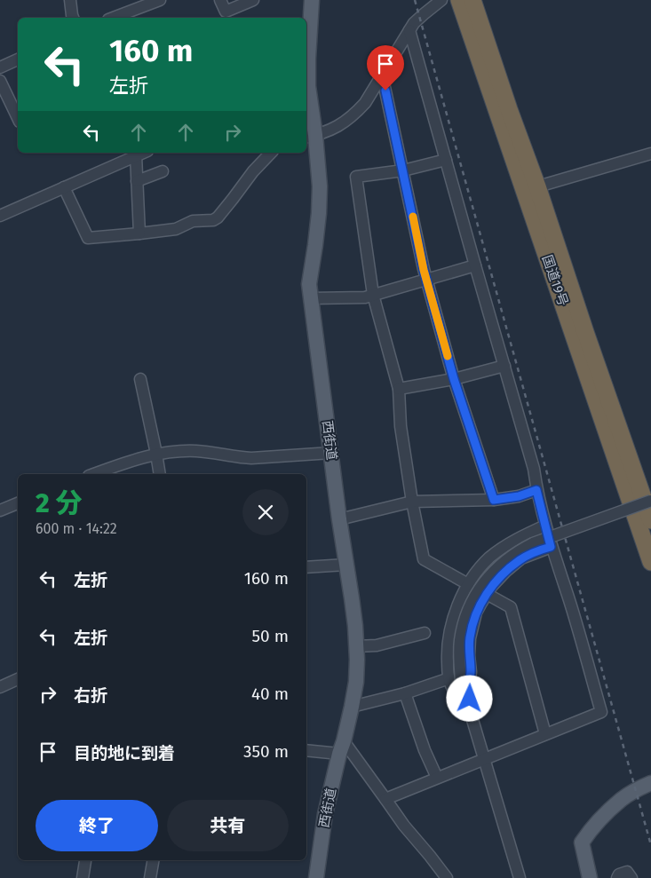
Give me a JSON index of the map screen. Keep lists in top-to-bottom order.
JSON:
{
  "streets": {
    "highway": ["国道19号"],
    "main road": ["西街道"]
  },
  "page": {
    "turn": ["160 m", "左折"],
    "heading": ["2 分", "600 m · 14:22"],
    "list": [
      {
        "name": "左折",
        "value": "160 m"
      },
      {
        "name": "左折",
        "value": "50 m"
      },
      {
        "name": "右折",
        "value": "40 m"
      },
      {
        "name": "目的地に到着",
        "value": "350 m"
      }
    ],
    "buttons": ["終了", "共有"]
  }
}
